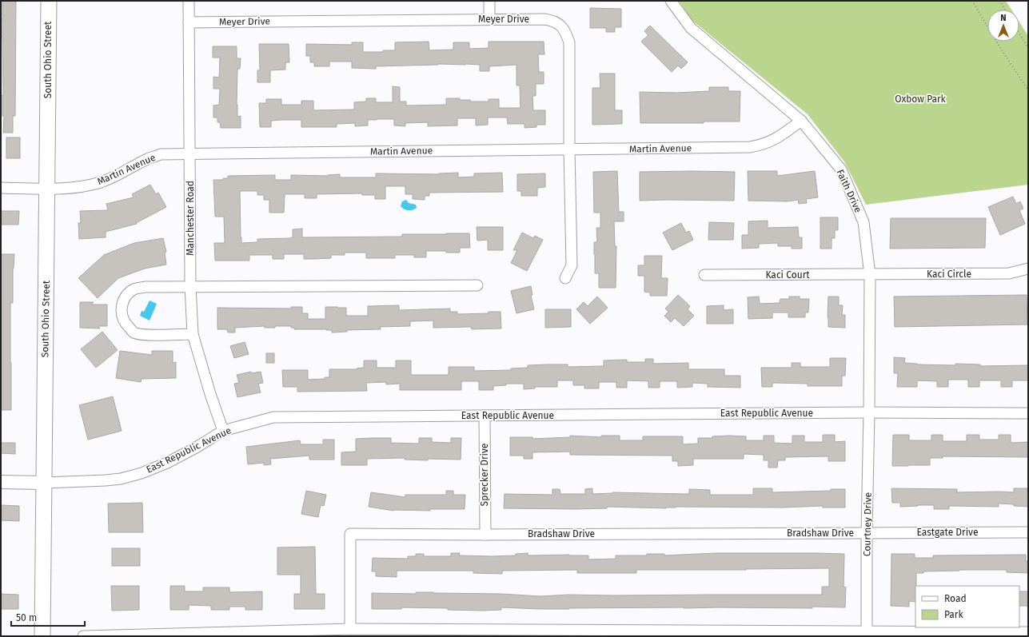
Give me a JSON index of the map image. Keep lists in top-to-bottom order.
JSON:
{
  "streets": {
    "main road": ["South Ohio Street"],
    "street": [
      "Meyer Drive",
      "Martin Avenue",
      "Faith Drive",
      "Manchester Road",
      "Kaci Circle",
      "Kaci Court",
      "East Republic Avenue",
      "Sprecker Drive",
      "Courtney Drive",
      "Eastgate Drive",
      "Bradshaw Drive"
    ]
  },
  "crossings": [
    ["Meyer Drive", "Martin Avenue"],
    ["Meyer Drive", "Manchester Road"],
    ["South Ohio Street", "Martin Avenue"],
    ["South Ohio Street", "East Republic Avenue"],
    ["Martin Avenue", "Faith Drive"],
    ["Martin Avenue", "Manchester Road"],
    ["Faith Drive", "Kaci Circle"],
    ["Faith Drive", "Kaci Court"],
    ["Faith Drive", "East Republic Avenue"],
    ["Faith Drive", "Courtney Drive"],
    ["Manchester Road", "East Republic Avenue"],
    ["Kaci Circle", "Kaci Court"],
    ["East Republic Avenue", "Sprecker Drive"],
    ["East Republic Avenue", "Courtney Drive"],
    ["Sprecker Drive", "Bradshaw Drive"],
    ["Courtney Drive", "Eastgate Drive"],
    ["Courtney Drive", "Bradshaw Drive"],
    ["Eastgate Drive", "Bradshaw Drive"]
  ],
  "parks": ["Oxbow Park"],
  "legend": ["Road", "Park"],
  "scale_bar": "50 m",
  "north": "top"
}
